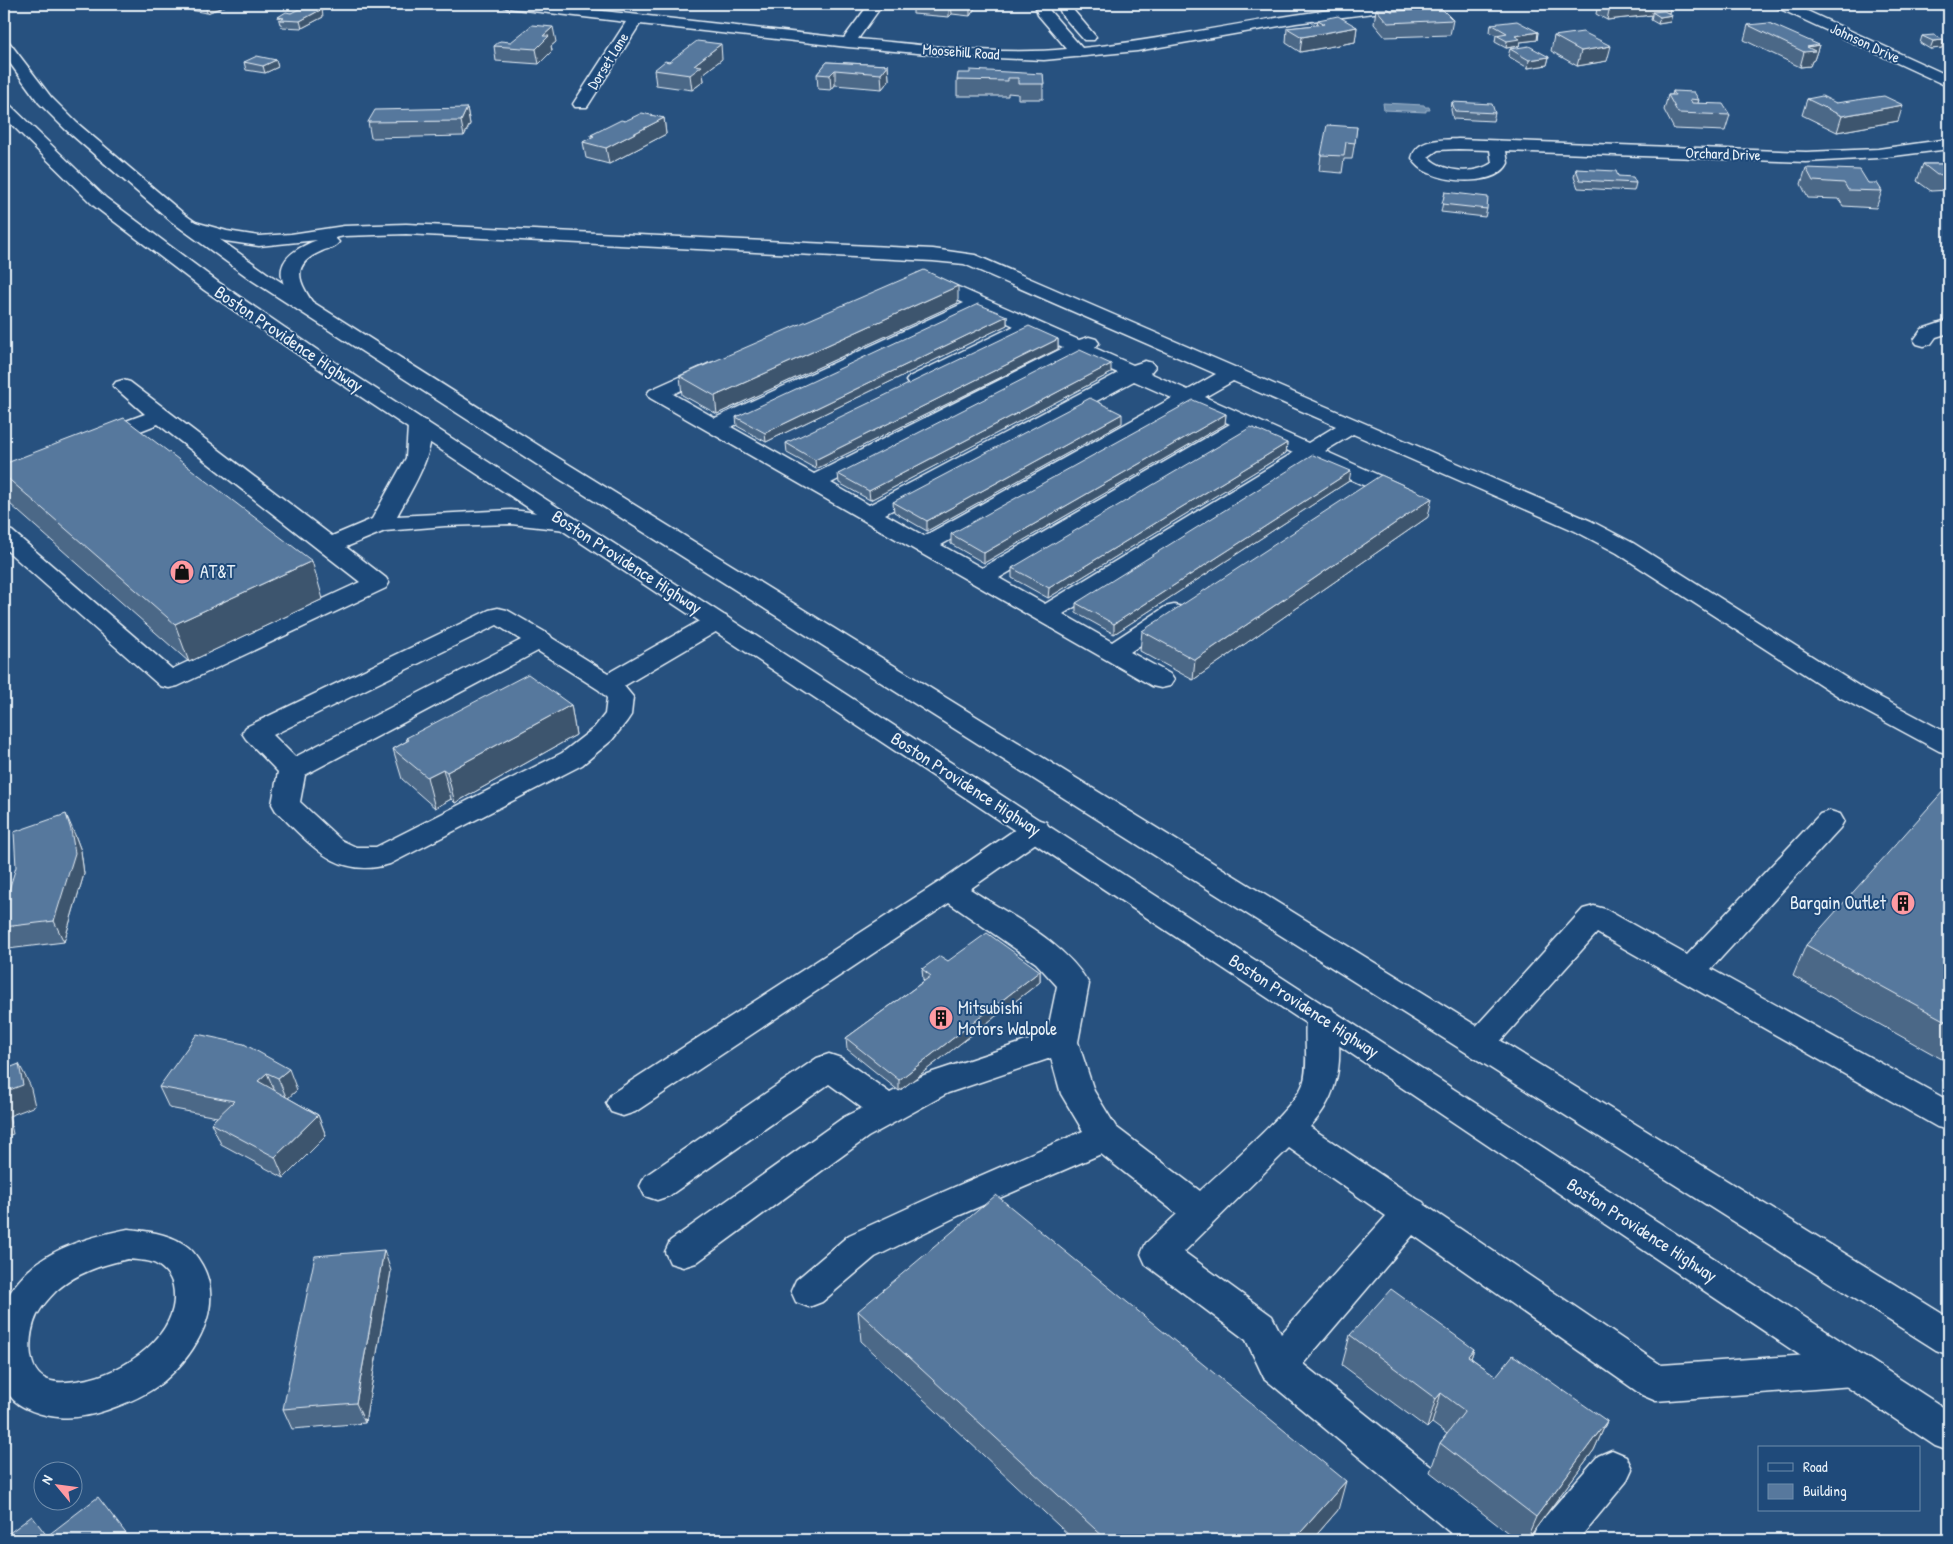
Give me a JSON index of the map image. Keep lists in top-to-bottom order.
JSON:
{
  "streets": {
    "main road": [
      "Johnson Drive",
      "Moosehill Road",
      "Dorset Lane",
      "Orchard Drive",
      "Boston Providence Highway"
    ]
  },
  "crossings": [
    ["Moosehill Road", "Dorset Lane"]
  ],
  "places": {
    "shop": ["AT&T"],
    "building": ["Bargain Outlet", "Mitsubishi Motors Walpole"]
  },
  "legend": ["Road", "Building"],
  "north": "top left"
}
